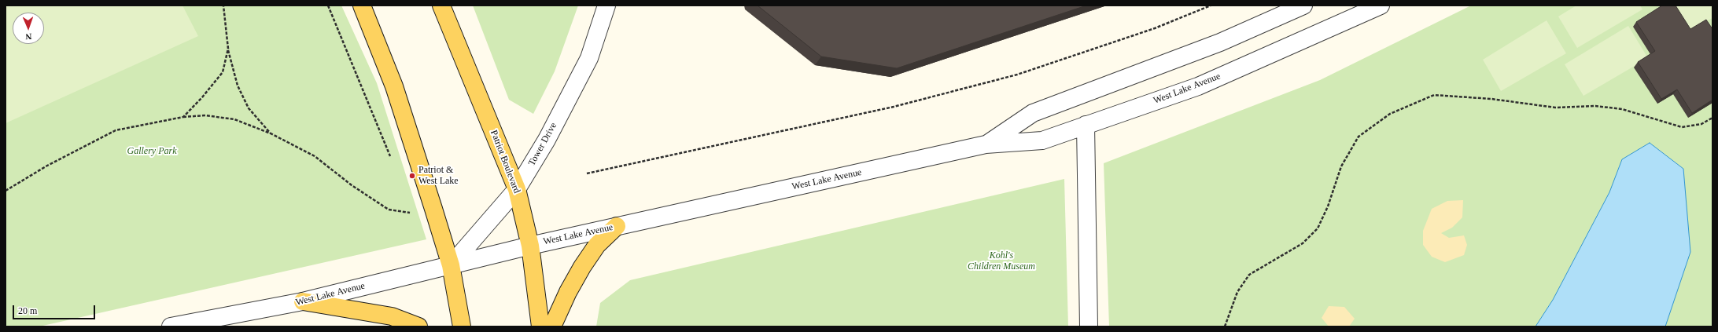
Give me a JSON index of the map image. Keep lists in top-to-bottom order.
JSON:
{
  "streets": {
    "main road": ["Patriot Boulevard"],
    "street": ["West Lake Avenue", "Tower Drive"]
  },
  "crossings": [
    ["West Lake Avenue", "Tower Drive"],
    ["West Lake Avenue", "Patriot Boulevard"],
    ["Tower Drive", "Patriot Boulevard"]
  ],
  "parks": ["Gallery Park", "Kohl's Children Museum"],
  "places": ["Patriot & West Lake"],
  "scale_bar": "20 m",
  "north": "bottom"
}
